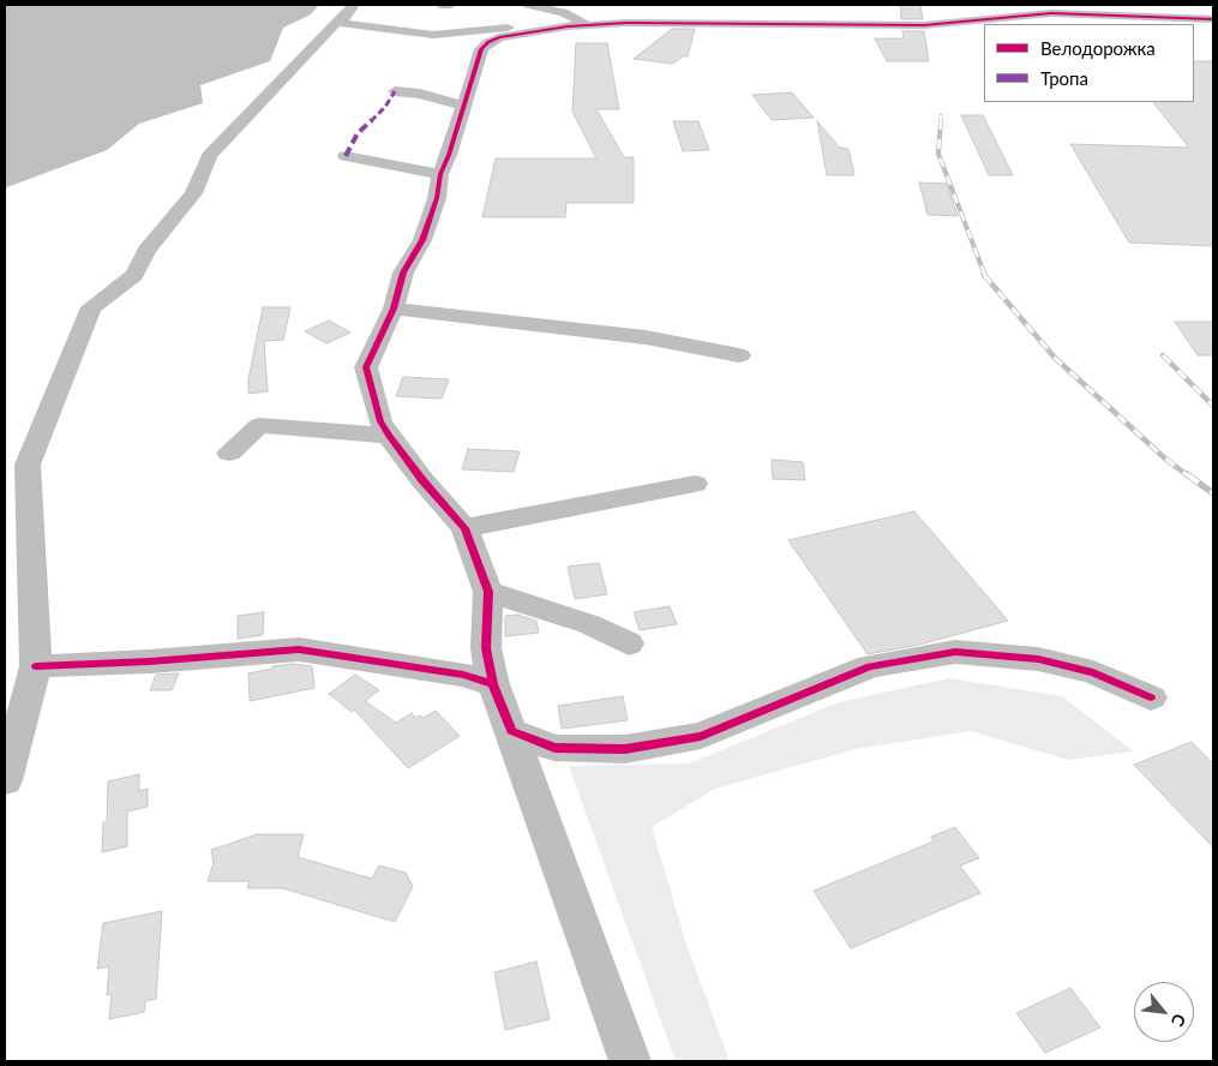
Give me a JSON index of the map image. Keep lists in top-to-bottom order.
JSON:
{
  "legend": ["Велодорожка", "Тропа"],
  "north": "bottom right"
}
